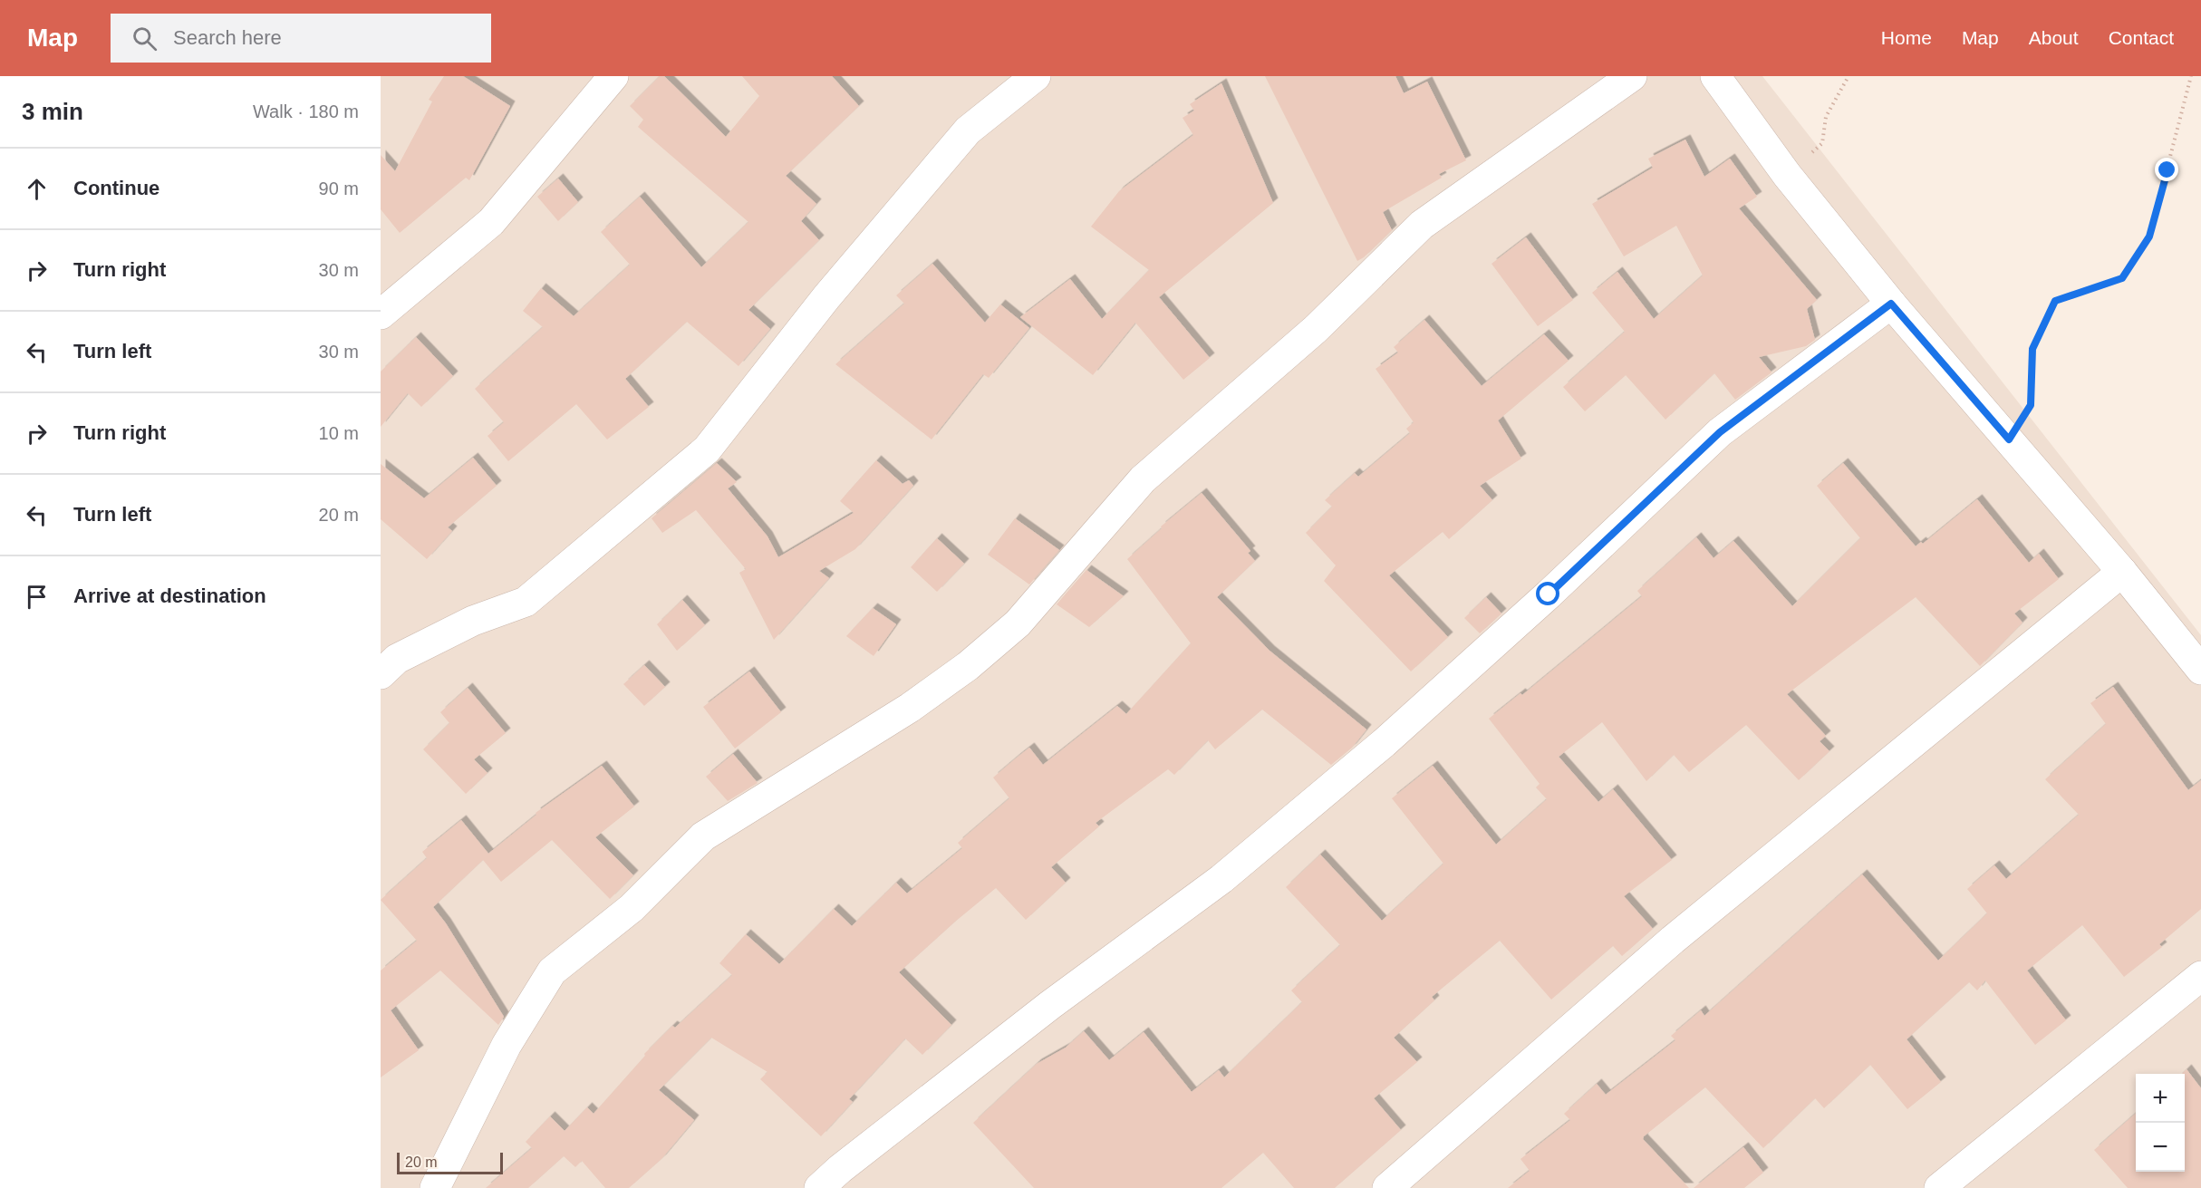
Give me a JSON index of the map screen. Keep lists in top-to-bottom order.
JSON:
{
  "scale_bar": "20 m",
  "page": {
    "header": "Map",
    "search": "Search here",
    "nav": [
      "Home",
      "Map",
      "About",
      "Contact"
    ],
    "heading": ["3 min", "Walk · 180 m"],
    "list": [
      ["Continue", "90 m"],
      ["Turn right", "30 m"],
      ["Turn left", "30 m"],
      ["Turn right", "10 m"],
      ["Turn left", "20 m"],
      "Arrive at destination"
    ],
    "map_buttons": ["+", "−"],
    "scale": "20 m"
  }
}
